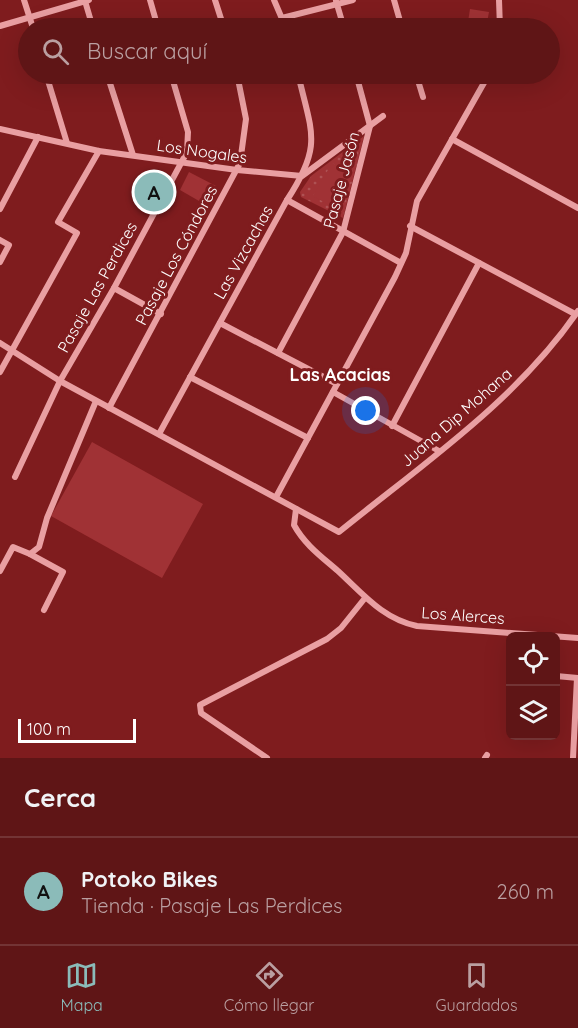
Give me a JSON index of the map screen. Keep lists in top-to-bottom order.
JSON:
{
  "streets": {
    "street": [
      "Los Nogales",
      "Pasaje Jasón",
      "Las Vizcachas",
      "Pasaje Los Cóndores",
      "Pasaje Las Perdices",
      "Juana Dip Mohana",
      "Los Alerces"
    ]
  },
  "crossings": [
    ["Los Nogales", "Las Vizcachas"],
    ["Los Nogales", "Pasaje Los Cóndores"],
    ["Los Nogales", "Pasaje Las Perdices"],
    ["Juana Dip Mohana", "Los Alerces"]
  ],
  "districts": ["Las Acacias"],
  "scale_bar": "100 m",
  "page": {
    "search": "Buscar aquí",
    "pins": "A",
    "scale": "100 m",
    "heading": "Cerca",
    "list": [
      {
        "mark": "A",
        "name": "Potoko Bikes",
        "note": "Tienda · Pasaje Las Perdices",
        "value": "260 m"
      }
    ],
    "nav": ["Mapa", "Cómo llegar", "Guardados"]
  }
}
